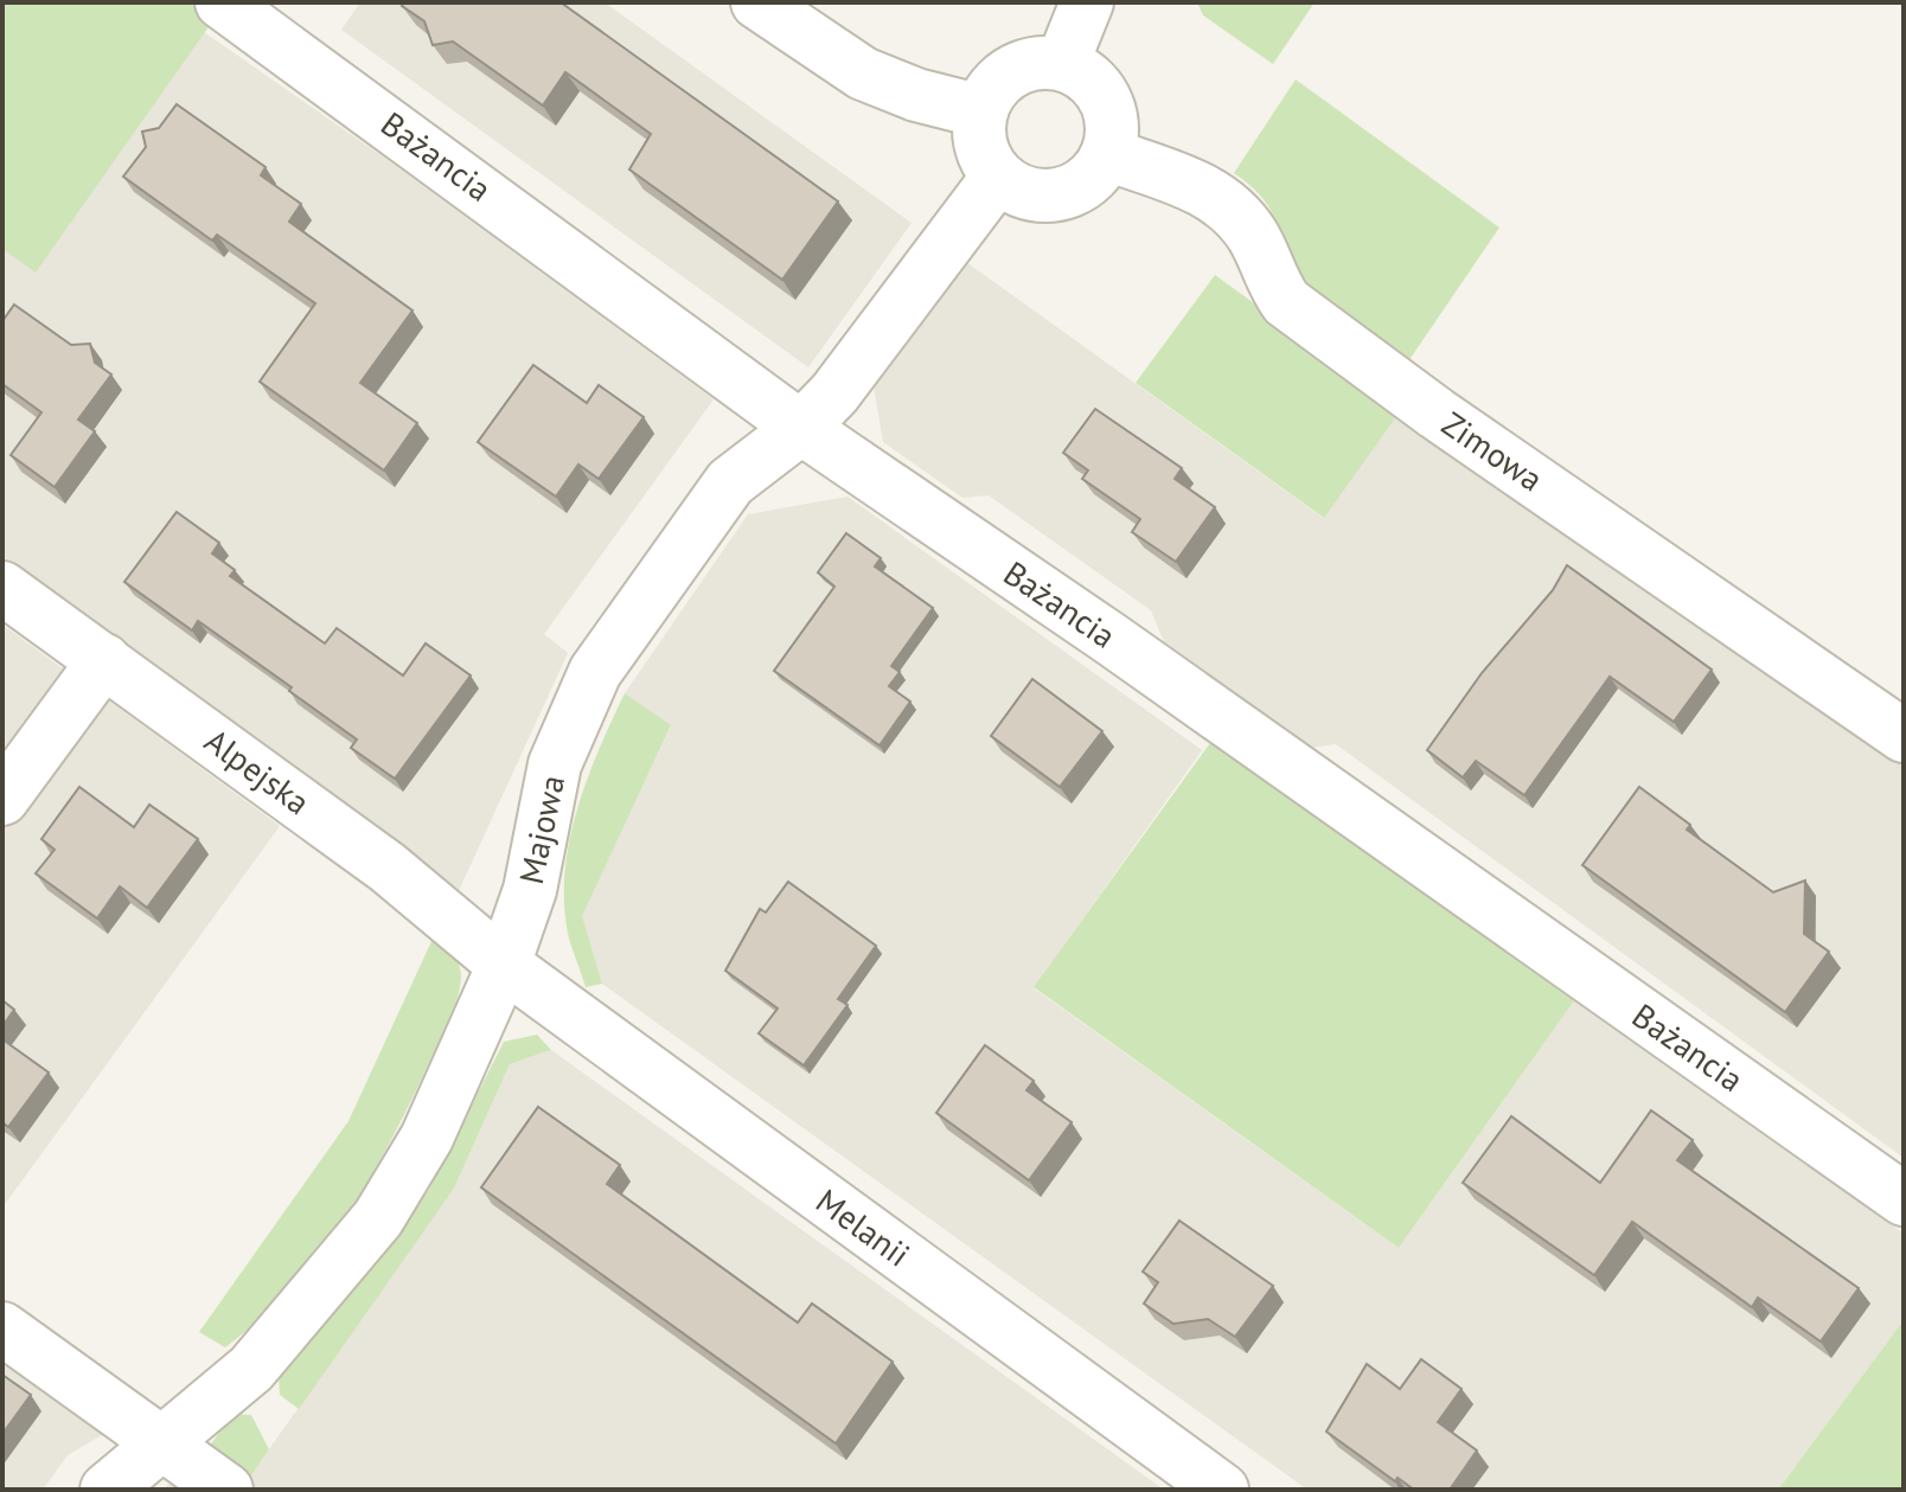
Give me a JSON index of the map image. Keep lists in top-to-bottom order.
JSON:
{
  "streets": {
    "street": [
      "Bażancia",
      "Zimowa",
      "Alpejska",
      "Majowa",
      "Melanii"
    ]
  },
  "crossings": [
    ["Bażancia", "Majowa"],
    ["Zimowa", "Majowa"],
    ["Alpejska", "Majowa"],
    ["Alpejska", "Melanii"],
    ["Majowa", "Melanii"]
  ]
}
